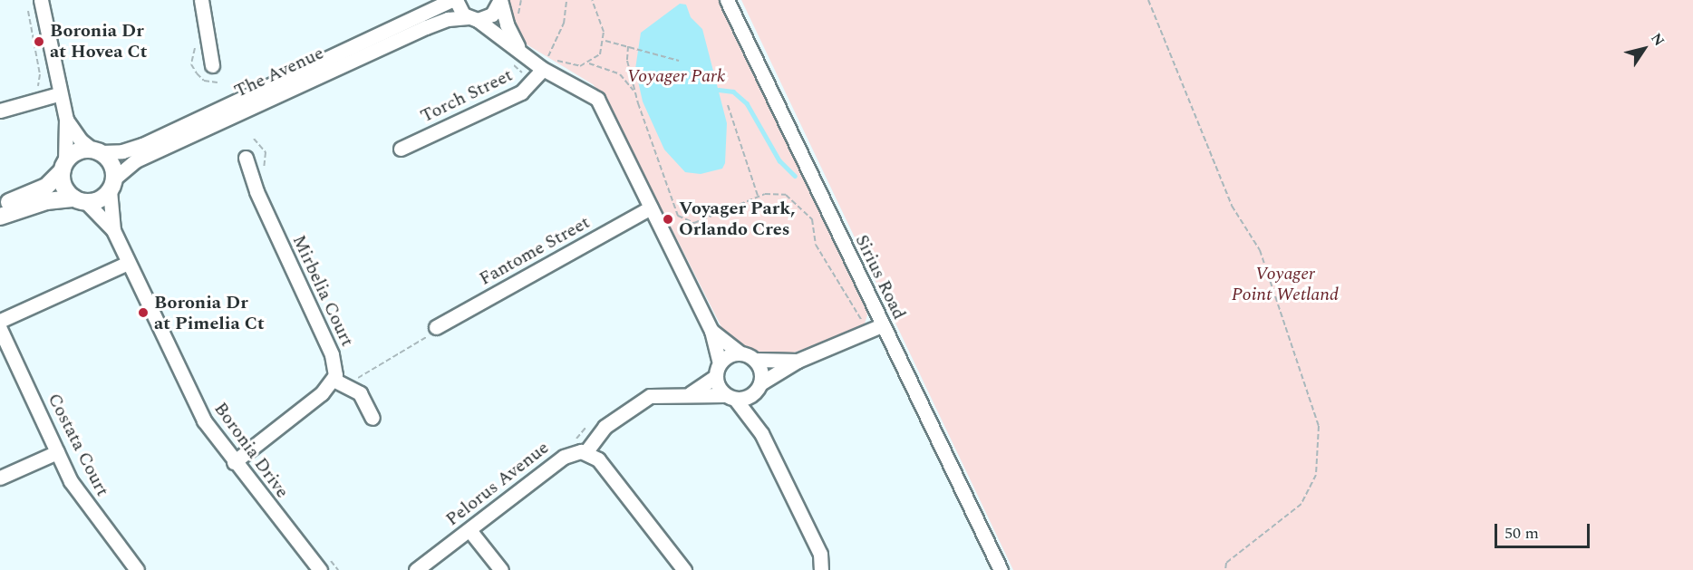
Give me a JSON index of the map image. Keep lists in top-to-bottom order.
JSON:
{
  "streets": {
    "street": [
      "The Avenue",
      "Torch Street",
      "Fantome Street",
      "Sirius Road",
      "Mirbelia Court",
      "Costata Court",
      "Boronia Drive",
      "Pelorus Avenue"
    ]
  },
  "crossings": [
    ["The Avenue", "Boronia Drive"]
  ],
  "parks": ["Voyager Park", "Voyager Point Wetland"],
  "places": ["Boronia Dr at Hovea Ct", "Voyager Park, Orlando Cres", "Boronia Dr at Pimelia Ct"],
  "scale_bar": "50 m",
  "north": "top right"
}
